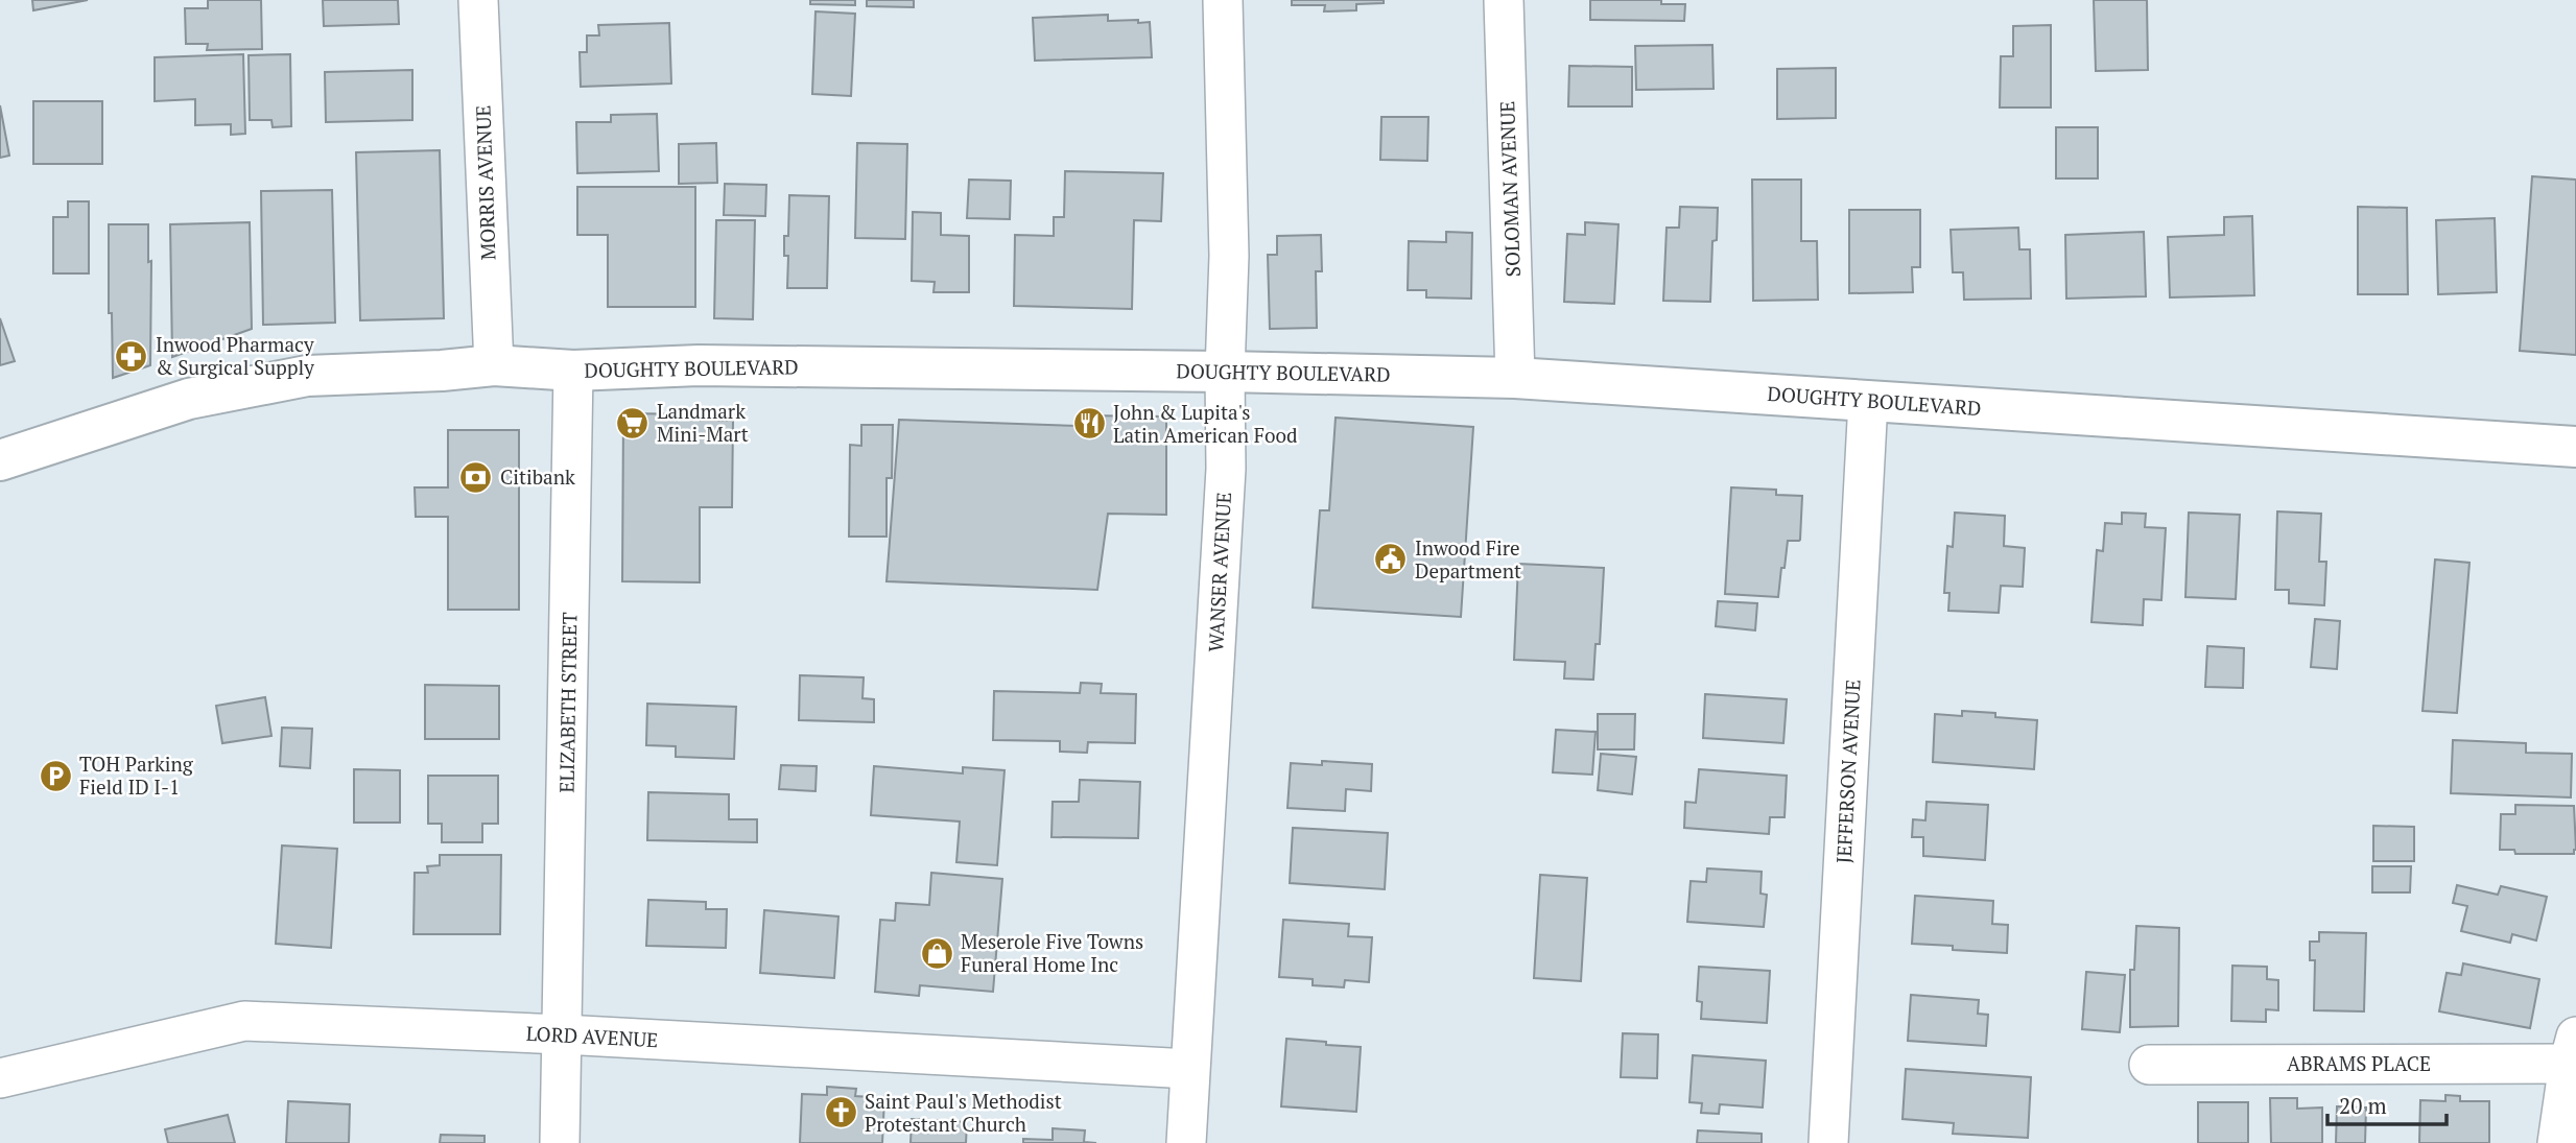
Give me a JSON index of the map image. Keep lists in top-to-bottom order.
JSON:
{
  "streets": {
    "main road": ["DOUGHTY BOULEVARD"],
    "street": [
      "MORRIS AVENUE",
      "SOLOMAN AVENUE",
      "WANSER AVENUE",
      "ELIZABETH STREET",
      "JEFFERSON AVENUE",
      "LORD AVENUE",
      "ABRAMS PLACE"
    ]
  },
  "crossings": [
    ["MORRIS AVENUE", "DOUGHTY BOULEVARD"],
    ["SOLOMAN AVENUE", "DOUGHTY BOULEVARD"],
    ["DOUGHTY BOULEVARD", "WANSER AVENUE"],
    ["DOUGHTY BOULEVARD", "ELIZABETH STREET"],
    ["DOUGHTY BOULEVARD", "JEFFERSON AVENUE"],
    ["WANSER AVENUE", "LORD AVENUE"],
    ["ELIZABETH STREET", "LORD AVENUE"]
  ],
  "places": {
    "pharmacy": ["Inwood Pharmacy & Surgical Supply"],
    "supermarket": ["Landmark Mini-Mart"],
    "restaurant": ["John & Lupita's Latin American Food"],
    "bank": ["Citibank"],
    "public building": ["Inwood Fire Department"],
    "parking": ["TOH Parking Field ID I-1"],
    "shop": ["Meserole Five Towns Funeral Home Inc"],
    "church": ["Saint Paul's Methodist Protestant Church"]
  },
  "scale_bar": "20 m"
}
